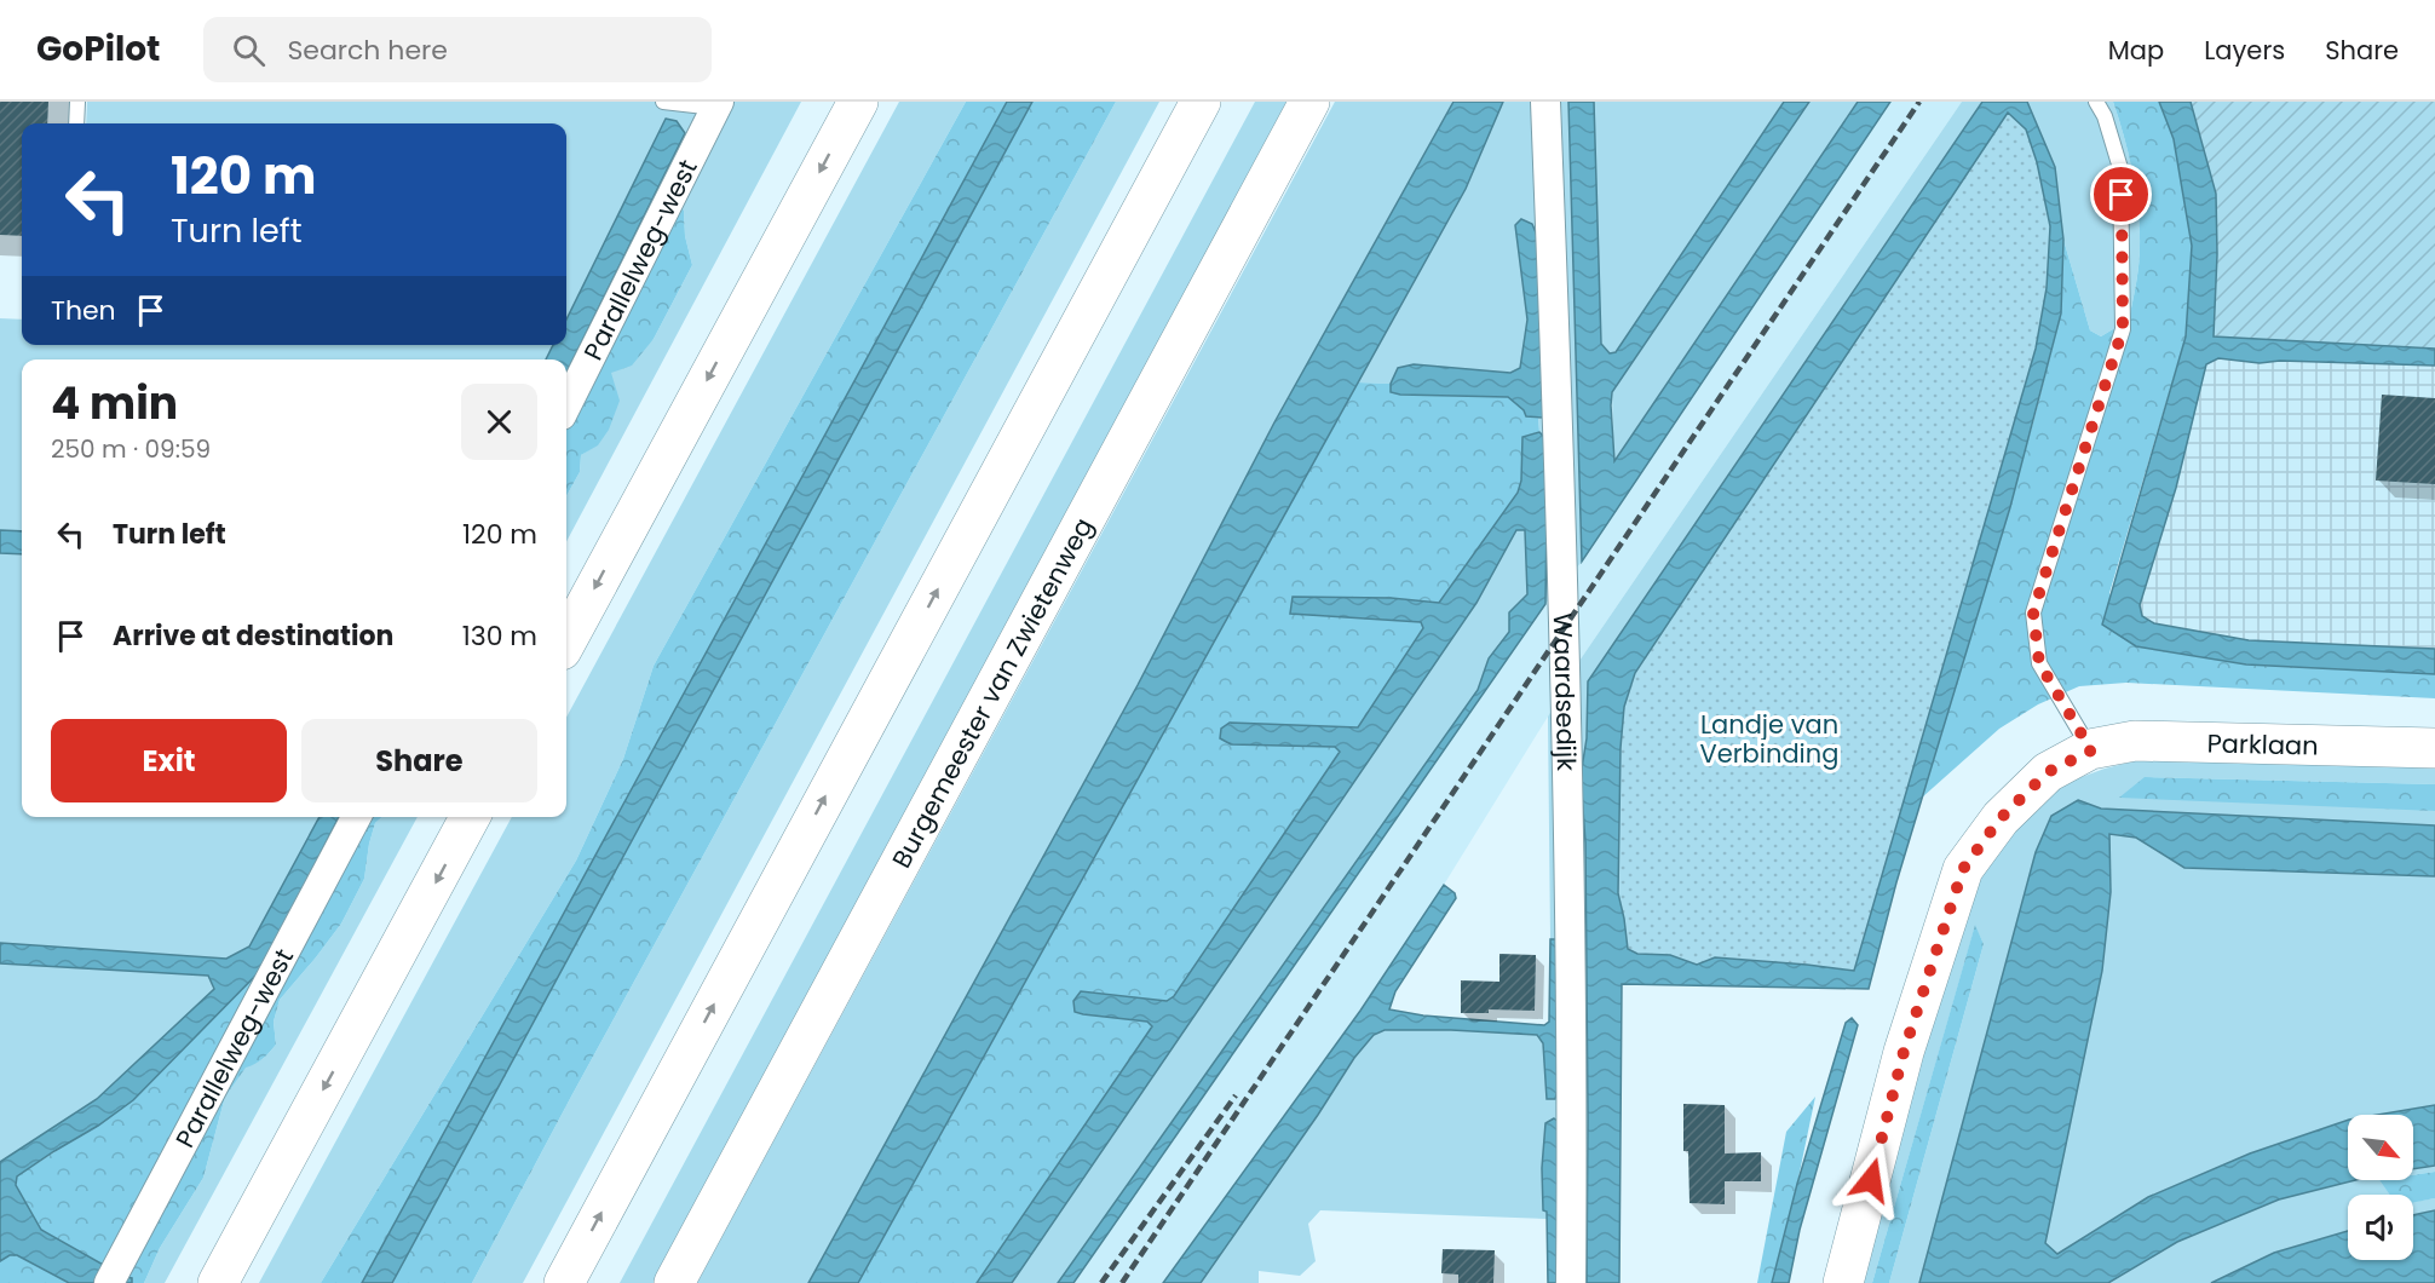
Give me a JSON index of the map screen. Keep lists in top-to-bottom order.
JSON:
{
  "streets": {
    "main road": ["Burgemeester van Zwietenweg", "Parklaan"],
    "street": ["Parallelweg-west", "Waardsedijk"]
  },
  "parks": ["Landje van Verbinding"],
  "north": "bottom right",
  "page": {
    "header": "GoPilot",
    "search": "Search here",
    "nav": ["Map", "Layers", "Share"],
    "turn": ["120 m", "Turn left"],
    "then": "Then",
    "heading": ["4 min", "250 m · 09:59"],
    "list": [
      {
        "name": "Turn left",
        "value": "120 m"
      },
      {
        "name": "Arrive at destination",
        "value": "130 m"
      }
    ],
    "buttons": ["Exit", "Share"]
  }
}
